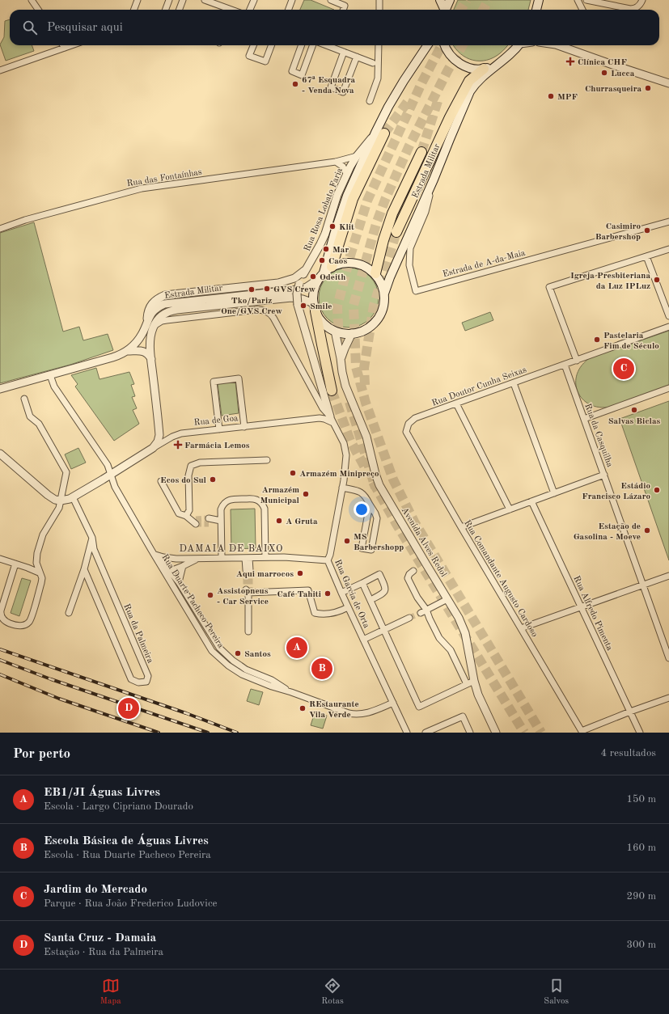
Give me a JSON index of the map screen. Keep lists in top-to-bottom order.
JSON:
{
  "streets": {
    "main road": ["Estrada Militar", "Rua Rosa Lobato Faria"],
    "street": [
      "Rua das Fontaínhas",
      "Estrada de A-da-Maia",
      "Rua Doutor Cunha Seixas",
      "Rua de Goa",
      "Rua da Casquilha",
      "Avenida Alves Redol",
      "Rua Comandante Augusto Cardoso",
      "Rua Garcia de Orta",
      "Rua Duarte Pacheco Pereira",
      "Rua Alfredo Pimenta",
      "Rua da Palmeira"
    ]
  },
  "crossings": [
    ["Estrada Militar", "Estrada de A-da-Maia"],
    ["Estrada Militar", "Avenida Alves Redol"],
    ["Estrada Militar", "Rua Garcia de Orta"],
    ["Estrada Militar", "Rua Duarte Pacheco Pereira"],
    ["Rua das Fontaínhas", "Rua Rosa Lobato Faria"],
    ["Rua Doutor Cunha Seixas", "Rua da Casquilha"],
    ["Rua Doutor Cunha Seixas", "Rua Comandante Augusto Cardoso"],
    ["Rua de Goa", "Rua Garcia de Orta"],
    ["Rua de Goa", "Rua Duarte Pacheco Pereira"],
    ["Rua de Goa", "Rua da Palmeira"],
    ["Rua Garcia de Orta", "Rua Duarte Pacheco Pereira"]
  ],
  "districts": ["DAMAIA DE BAIXO"],
  "places": {
    "health": ["Clínica CHF", "Farmácia Lemos"],
    "other": [
      "Lucca",
      "67ª Esquadra - Venda Nova",
      "Churrasqueira",
      "MPF",
      "Klit",
      "Casimiro Barbershop",
      "Mar",
      "Caos",
      "Odeith",
      "Igreja Presbiteriana da Luz IPLuz",
      "GVS Crew",
      "Tko/Pariz One/GVS Crew",
      "Smile",
      "Pastelaria Fim de Século",
      "Salvas Biclas",
      "Armazém Minipreço",
      "Ecos do Sul",
      "Estádio Francisco Lázaro",
      "Armazém Municipal",
      "A Gruta",
      "Estação de Gasolina - Moeve",
      "MS Barbershopp",
      "Aqui marrocos",
      "Café Tahiti",
      "Assistopneus - Car Service",
      "Santos",
      "REstaurante Vila Verde"
    ]
  },
  "page": {
    "search": "Pesquisar aqui",
    "pins": [
      "C",
      "A",
      "B",
      "D"
    ],
    "heading": ["Por perto", "4 resultados"],
    "list": [
      {
        "mark": "A",
        "name": "EB1/JI Águas Livres",
        "note": "Escola · Largo Cipriano Dourado",
        "value": "150 m"
      },
      {
        "mark": "B",
        "name": "Escola Básica de Águas Livres",
        "note": "Escola · Rua Duarte Pacheco Pereira",
        "value": "160 m"
      },
      {
        "mark": "C",
        "name": "Jardim do Mercado",
        "note": "Parque · Rua João Frederico Ludovice",
        "value": "290 m"
      },
      {
        "mark": "D",
        "name": "Santa Cruz - Damaia",
        "note": "Estação · Rua da Palmeira",
        "value": "300 m"
      }
    ],
    "nav": ["Mapa", "Rotas", "Salvos"]
  }
}
